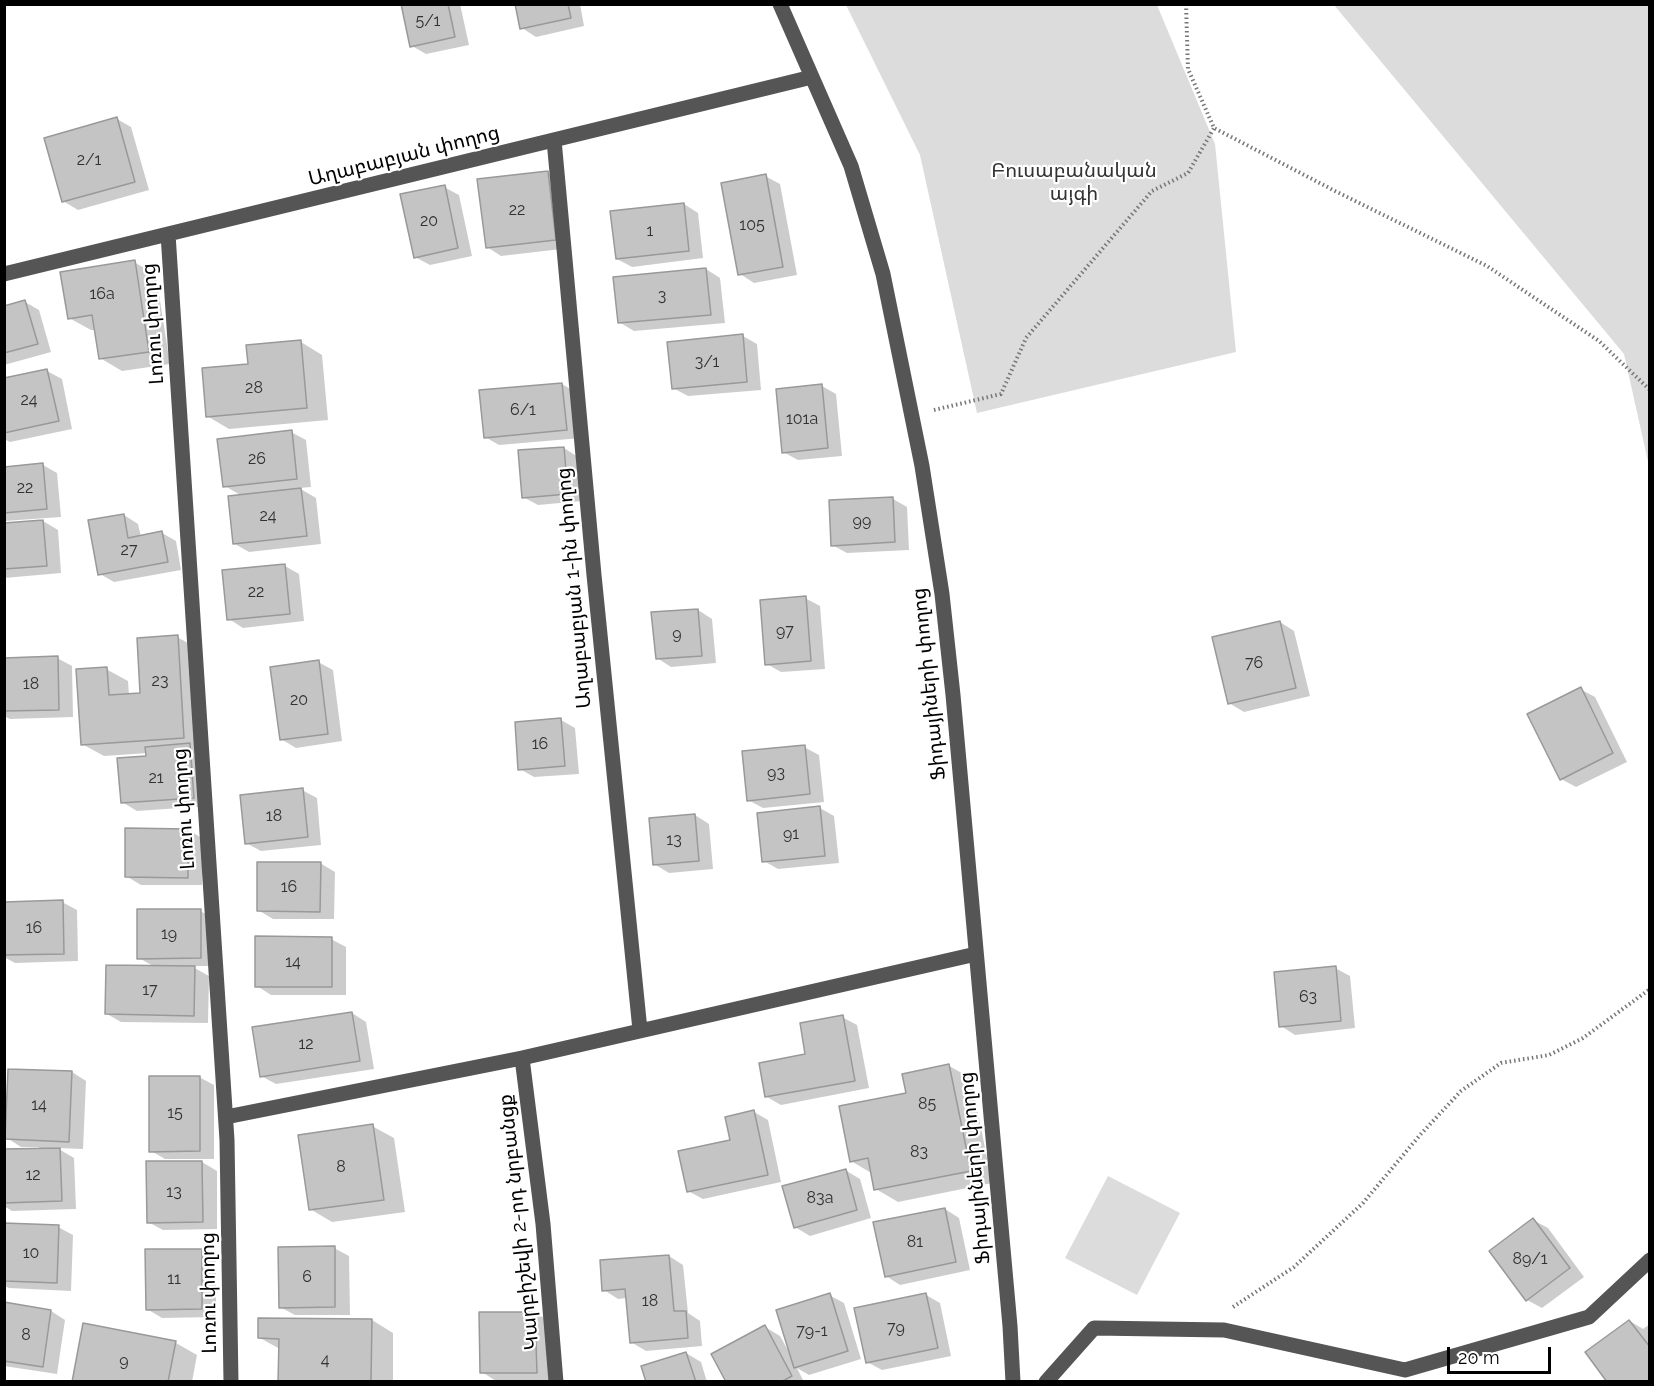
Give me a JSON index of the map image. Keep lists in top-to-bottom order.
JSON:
{
  "streets": {
    "street": [
      "Աղաբաբյան փողոց",
      "Լոռու փողոց",
      "Աղաբաբյան 1-ին փողոց",
      "Ֆիդայիների փողոց",
      "Կարբիշեվի 2-րդ նրբանցք"
    ]
  },
  "crossings": [
    ["Աղաբաբյան փողոց", "Լոռու փողոց"],
    ["Աղաբաբյան փողոց", "Աղաբաբյան 1-ին փողոց"],
    ["Աղաբաբյան փողոց", "Ֆիդայիների փողոց"]
  ],
  "parks": ["Բուսաբանական այգի"],
  "house_numbers": [
    "5/1",
    "2/1",
    "22",
    "20",
    "105",
    "1",
    "16a",
    "3",
    "3/1",
    "28",
    "24",
    "6/1",
    "101a",
    "26",
    "22",
    "24",
    "99",
    "27",
    "22",
    "97",
    "9",
    "76",
    "23",
    "18",
    "20",
    "16",
    "93",
    "21",
    "18",
    "91",
    "13",
    "16",
    "16",
    "19",
    "14",
    "17",
    "63",
    "12",
    "85",
    "14",
    "15",
    "83",
    "8",
    "12",
    "13",
    "83a",
    "81",
    "10",
    "89/1",
    "6",
    "11",
    "18",
    "79",
    "79-1",
    "8",
    "4",
    "9"
  ],
  "scale_bar": "20 m"
}
